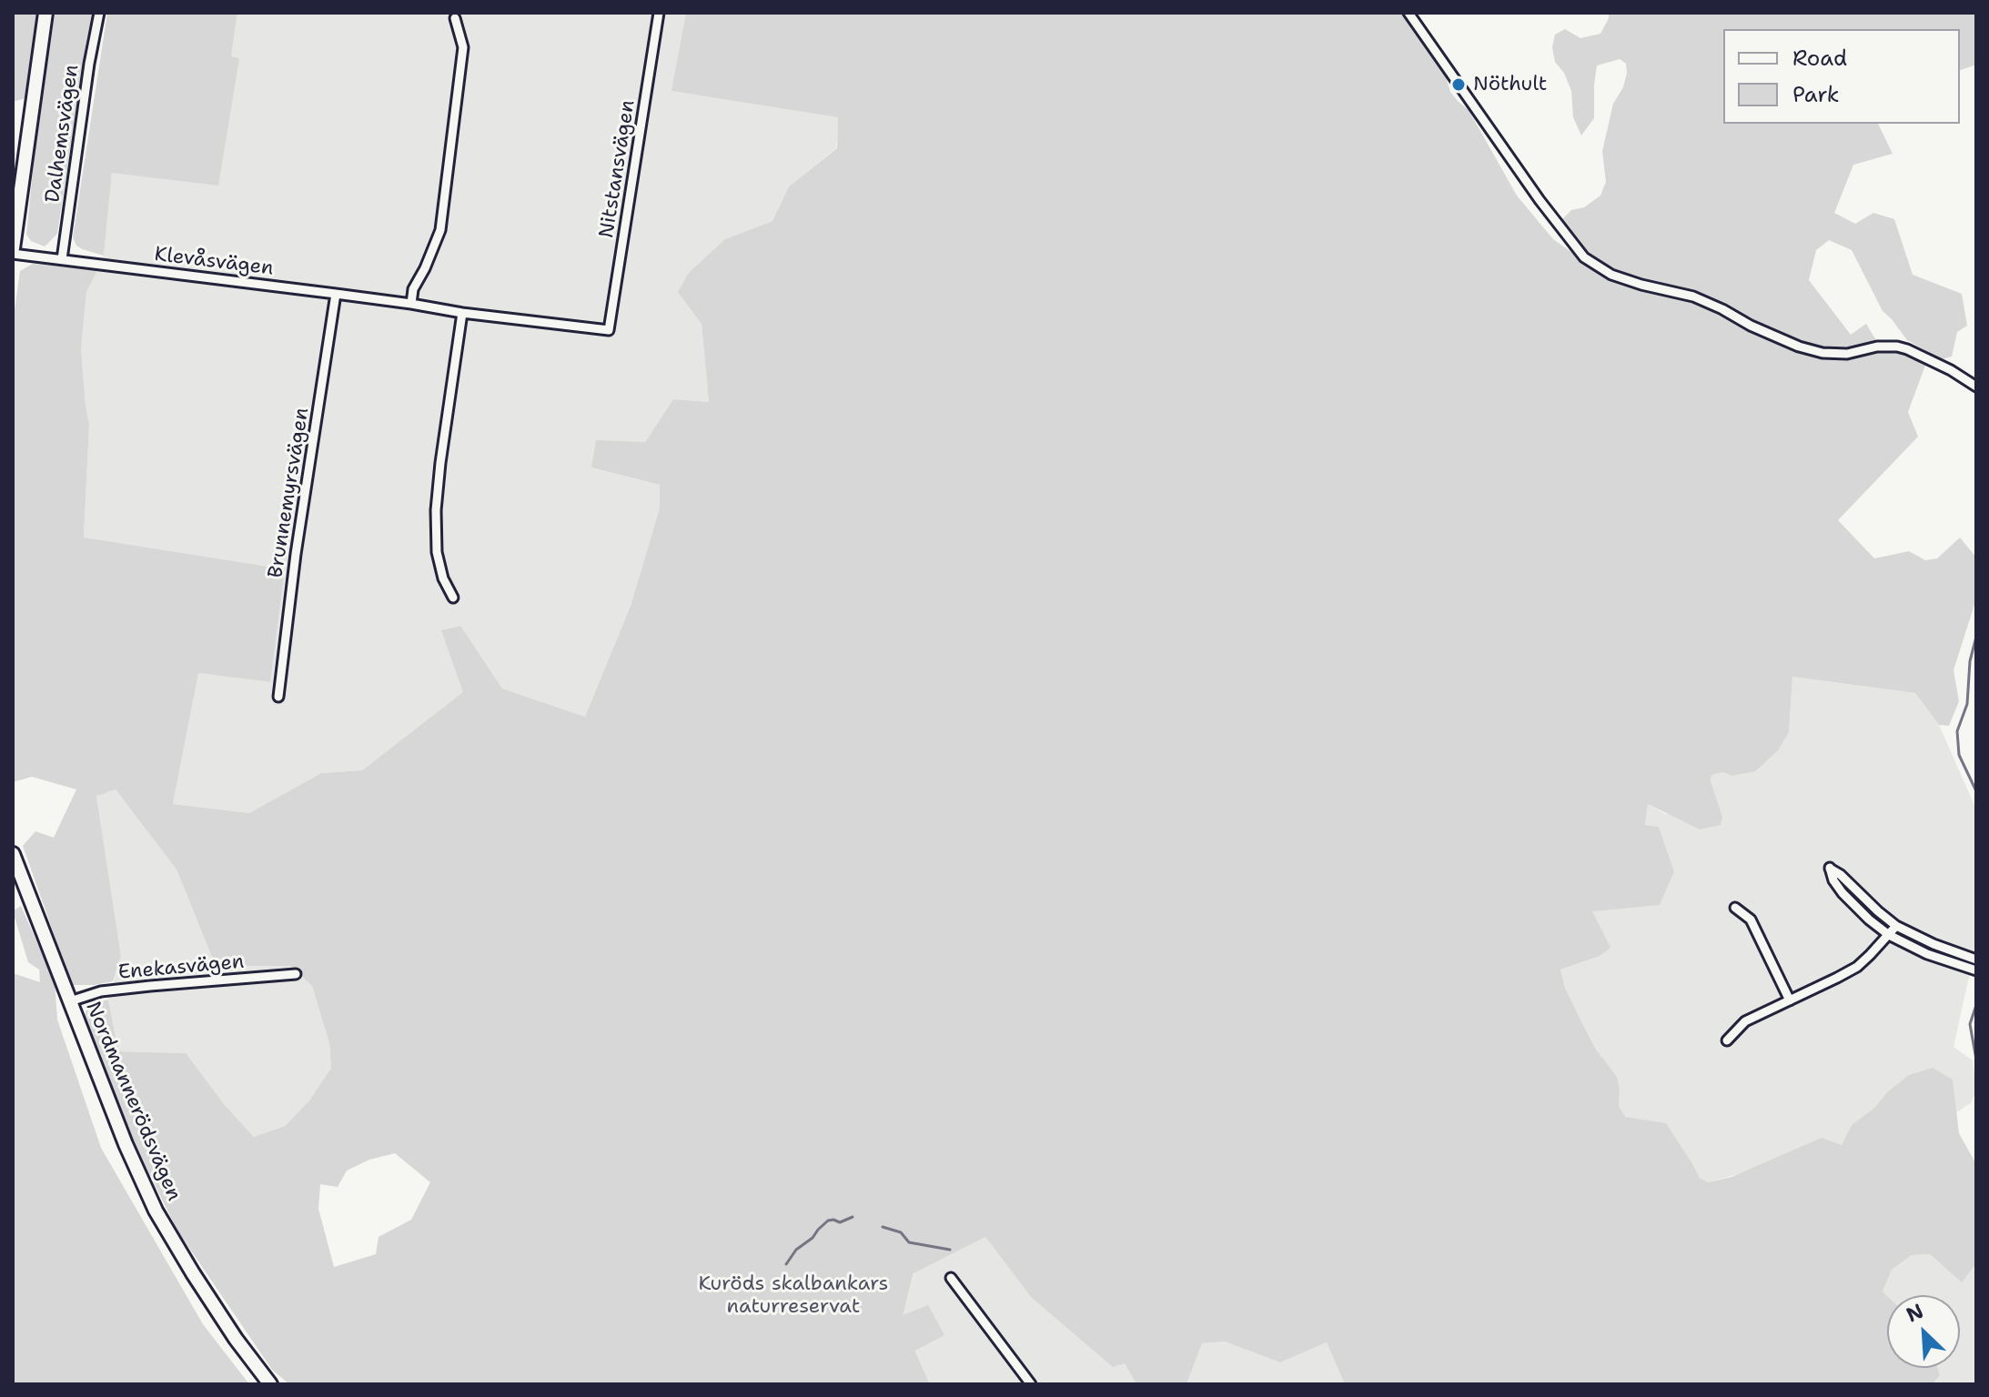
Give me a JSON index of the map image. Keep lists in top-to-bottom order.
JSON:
{
  "streets": {
    "main road": ["Nordmannerödsvägen"],
    "street": [
      "Dalhemsvägen",
      "Nitstansvägen",
      "Klevåsvägen",
      "Brunnemyrsvägen",
      "Enekasvägen"
    ]
  },
  "crossings": [
    ["Dalhemsvägen", "Klevåsvägen"],
    ["Nitstansvägen", "Klevåsvägen"],
    ["Klevåsvägen", "Brunnemyrsvägen"],
    ["Enekasvägen", "Nordmannerödsvägen"]
  ],
  "parks": ["Kuröds skalbankars naturreservat"],
  "places": ["Nöthult"],
  "legend": ["Road", "Park"],
  "north": "top left"
}
